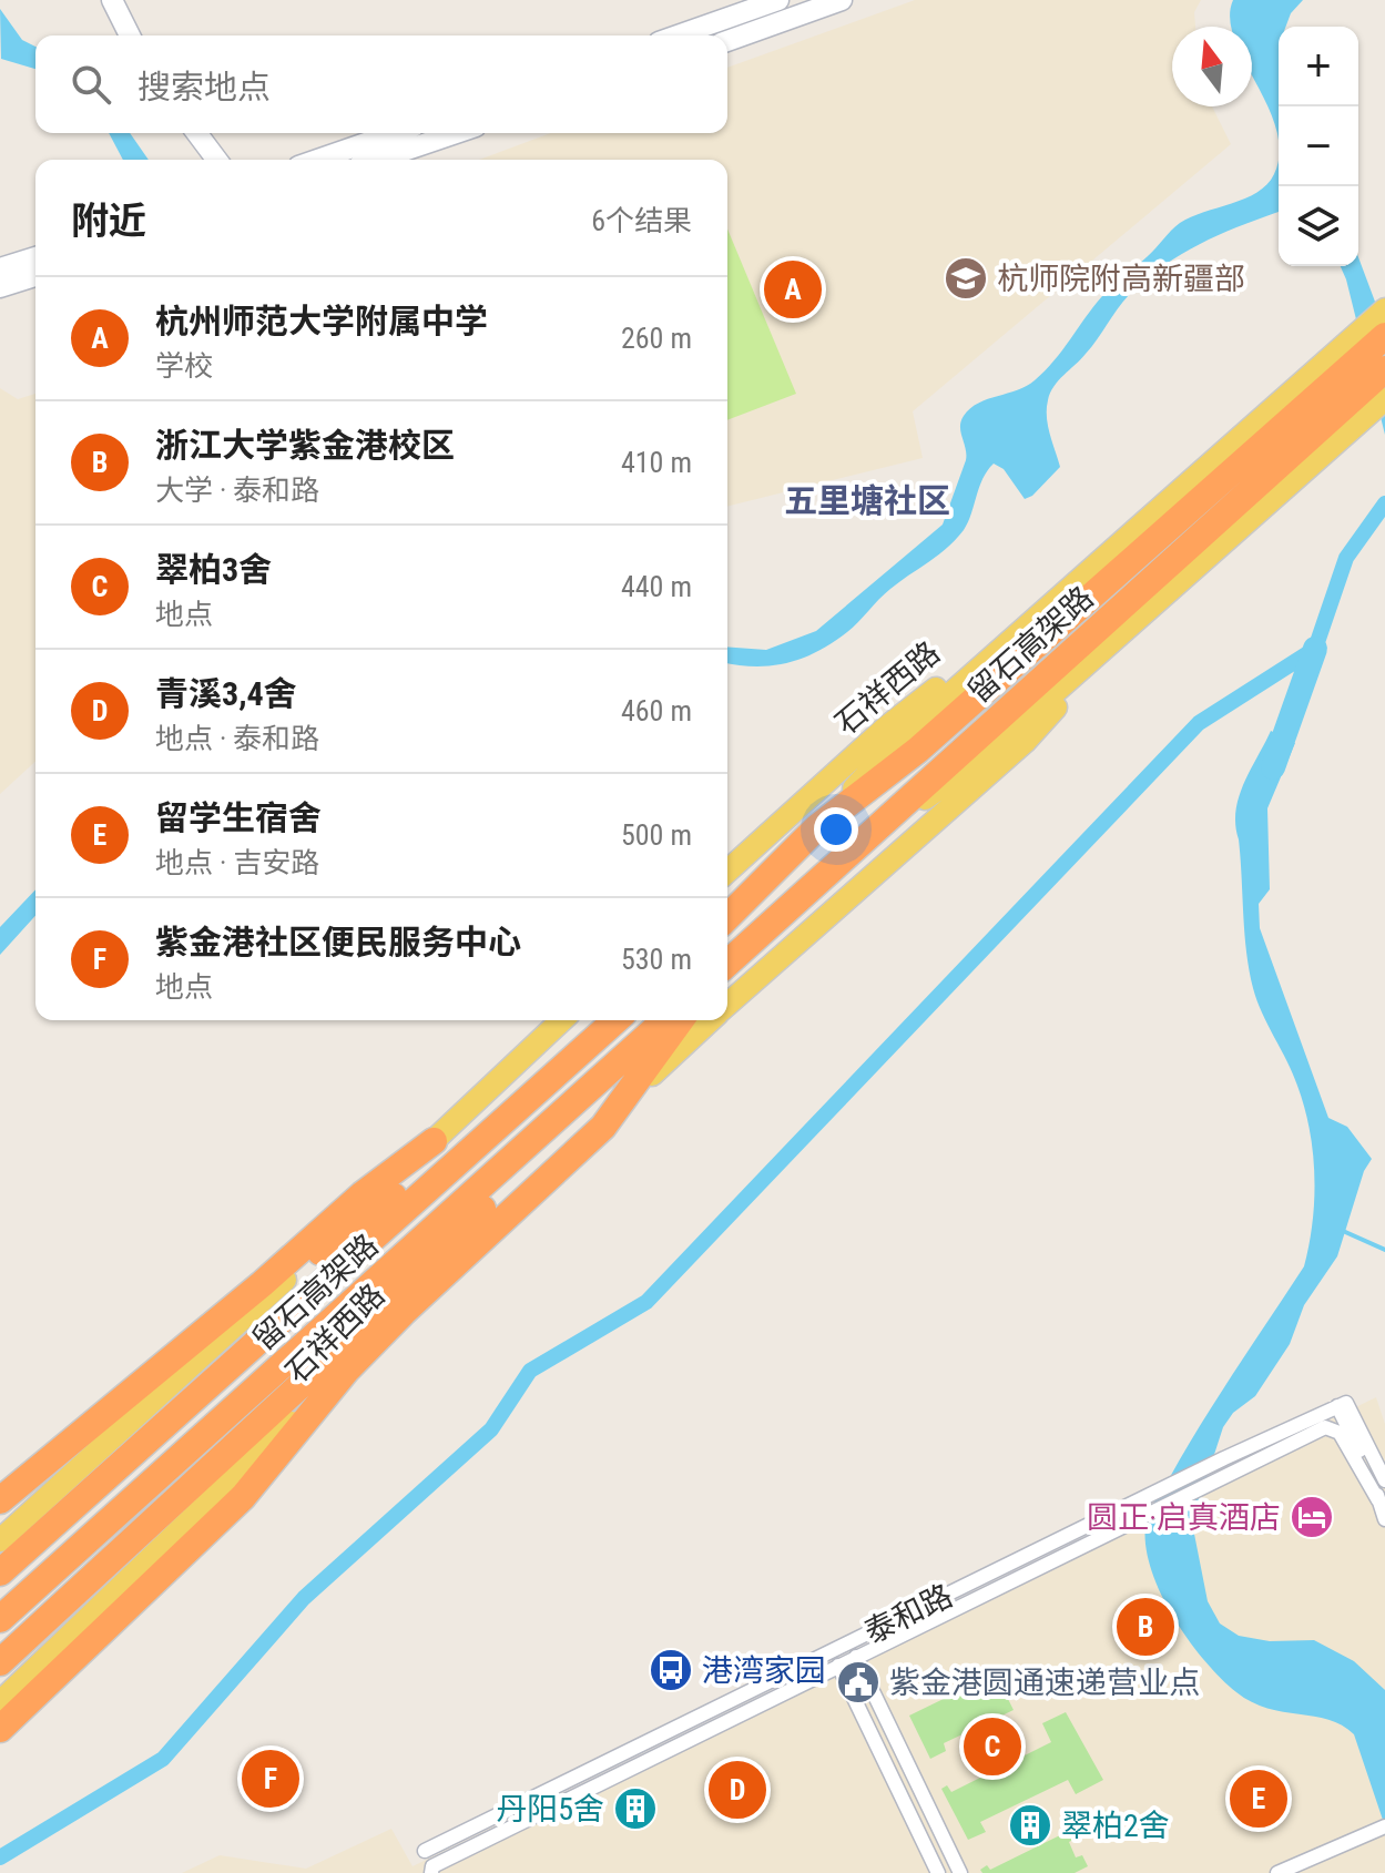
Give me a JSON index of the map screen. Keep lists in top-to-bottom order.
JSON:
{
  "streets": {
    "highway": ["留石高架路", "石祥西路"],
    "street": ["泰和路"]
  },
  "crossings": [
    ["留石高架路", "石祥西路"]
  ],
  "districts": ["五里塘社区"],
  "places": {
    "school or university": ["杭师院附高新疆部"],
    "hotel": ["圆正·启真酒店"],
    "bus stop": ["港湾家园"],
    "public building": ["紫金港圆通速递营业点"],
    "building": ["丹阳5舍", "翠柏2舍"]
  },
  "north": "top",
  "page": {
    "map_buttons": ["+", "−"],
    "search": "搜索地点",
    "heading": ["附近", "6个结果"],
    "pins": [
      "A",
      "B",
      "C",
      "F",
      "D",
      "E"
    ],
    "list": [
      {
        "mark": "A",
        "name": "杭州师范大学附属中学",
        "note": "学校",
        "value": "260 m"
      },
      {
        "mark": "B",
        "name": "浙江大学紫金港校区",
        "note": "大学 · 泰和路",
        "value": "410 m"
      },
      {
        "mark": "C",
        "name": "翠柏3舍",
        "note": "地点",
        "value": "440 m"
      },
      {
        "mark": "D",
        "name": "青溪3,4舍",
        "note": "地点 · 泰和路",
        "value": "460 m"
      },
      {
        "mark": "E",
        "name": "留学生宿舍",
        "note": "地点 · 吉安路",
        "value": "500 m"
      },
      {
        "mark": "F",
        "name": "紫金港社区便民服务中心",
        "note": "地点",
        "value": "530 m"
      }
    ]
  }
}
